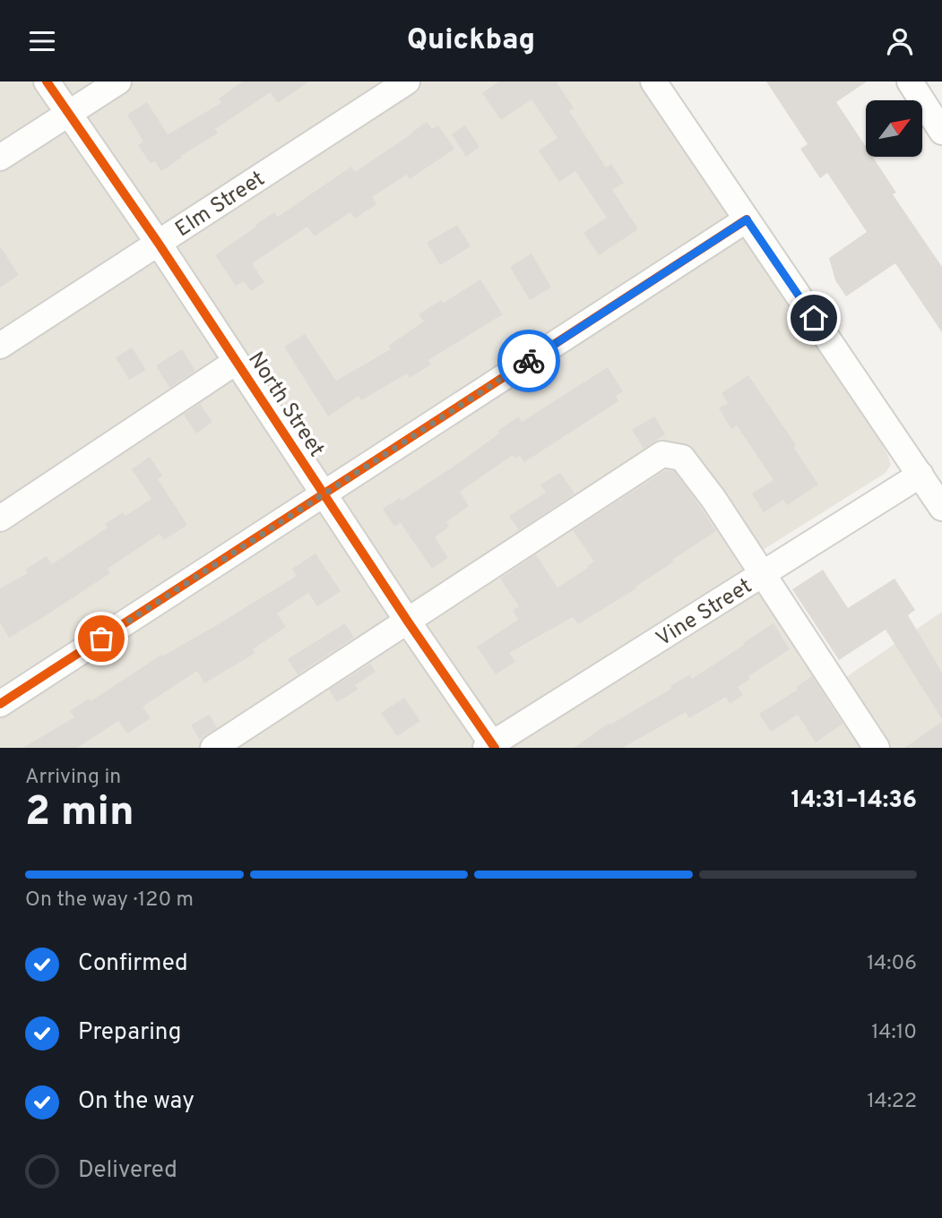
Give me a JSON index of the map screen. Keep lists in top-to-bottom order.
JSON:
{
  "streets": {
    "street": ["Elm Street", "North Street", "Vine Street"]
  },
  "crossings": [
    ["Elm Street", "North Street"],
    ["North Street", "Vine Street"]
  ],
  "north": "top right",
  "page": {
    "header": "Quickbag",
    "heading": ["2 min", "Arriving in", "14:31–14:36"],
    "bar": "On the way · 120 m",
    "list": [
      ["Confirmed", "14:06"],
      ["Preparing", "14:10"],
      ["On the way", "14:22"],
      "Delivered"
    ]
  }
}
